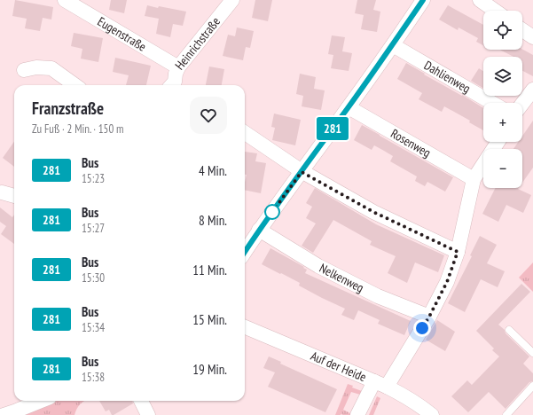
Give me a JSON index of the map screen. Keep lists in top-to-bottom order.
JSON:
{
  "streets": {
    "street": [
      "Eugenstraße",
      "Heinrichstraße",
      "Dahlienweg",
      "Rosenweg",
      "Nelkenweg",
      "Auf der Heide"
    ]
  },
  "crossings": [
    ["Eugenstraße", "Heinrichstraße"]
  ],
  "lines": ["bus line 281"],
  "page": {
    "on_map": "281",
    "map_buttons": ["+", "−"],
    "heading": ["Franzstraße", "Zu Fuß · 2 Min. · 150 m"],
    "list": [
      {
        "mark": "281",
        "name": "Bus",
        "note": "15:23",
        "value": "4 Min."
      },
      {
        "mark": "281",
        "name": "Bus",
        "note": "15:27",
        "value": "8 Min."
      },
      {
        "mark": "281",
        "name": "Bus",
        "note": "15:30",
        "value": "11 Min."
      },
      {
        "mark": "281",
        "name": "Bus",
        "note": "15:34",
        "value": "15 Min."
      },
      {
        "mark": "281",
        "name": "Bus",
        "note": "15:38",
        "value": "19 Min."
      }
    ]
  }
}
